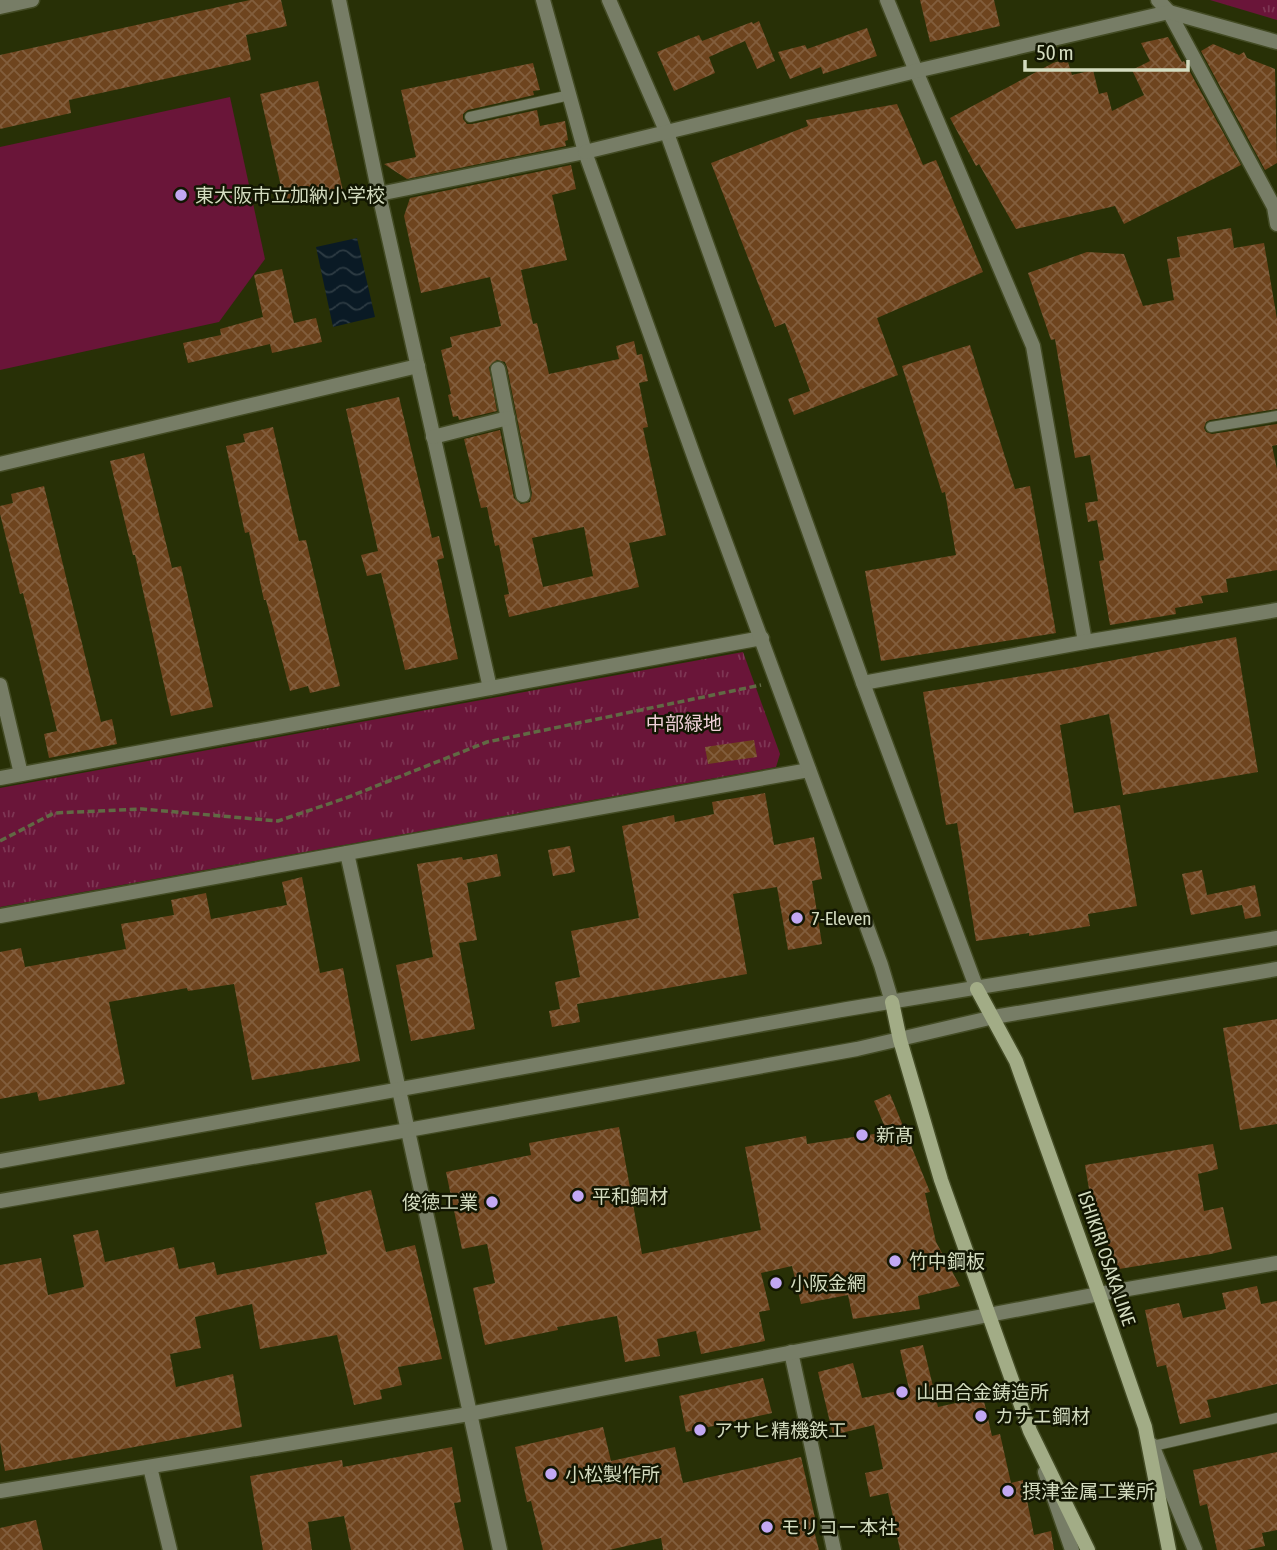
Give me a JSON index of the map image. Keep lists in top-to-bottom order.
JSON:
{
  "streets": {
    "main road": ["ISHIKIRI OSAKA LINE"]
  },
  "parks": ["中部緑地"],
  "places": [
    "東大阪市立加納小学校",
    "7-Eleven",
    "新髙",
    "平和鋼材",
    "俊徳工業",
    "竹中鋼板",
    "小阪金網",
    "山田合金鋳造所",
    "カナエ鋼材",
    "アサヒ精機鉄工",
    "小松製作所",
    "摂津金属工業所",
    "モリコー 本社"
  ],
  "scale_bar": "50 m"
}
